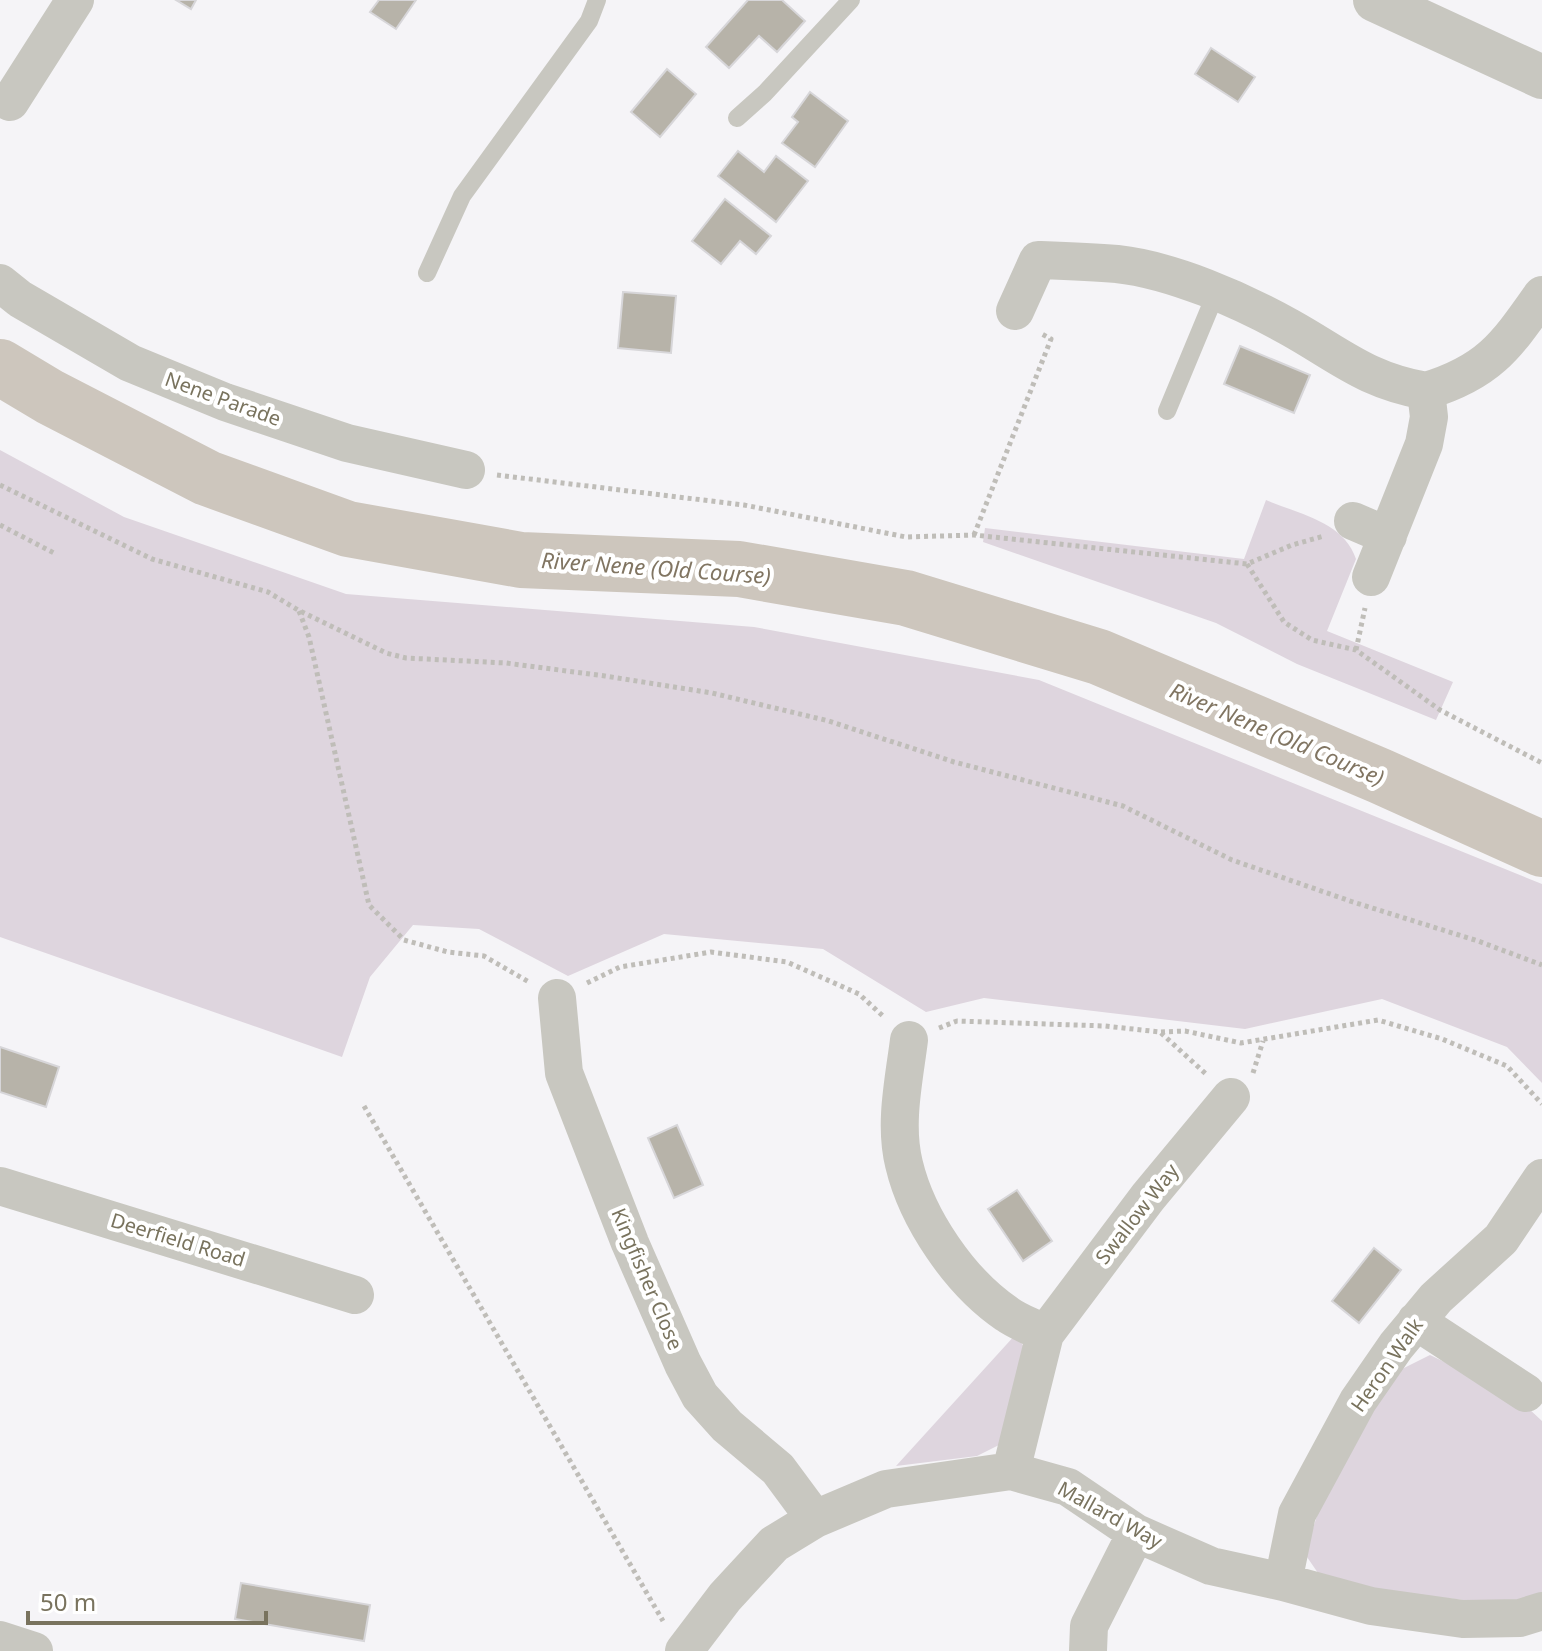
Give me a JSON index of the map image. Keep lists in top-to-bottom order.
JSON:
{
  "streets": {
    "street": [
      "Nene Parade",
      "Swallow Way",
      "Deerfield Road",
      "Kingfisher Close",
      "Heron Walk",
      "Mallard Way"
    ]
  },
  "crossings": [
    ["Swallow Way", "Mallard Way"],
    ["Kingfisher Close", "Mallard Way"],
    ["Heron Walk", "Mallard Way"]
  ],
  "water": ["River Nene (Old Course)"],
  "scale_bar": "50 m"
}
